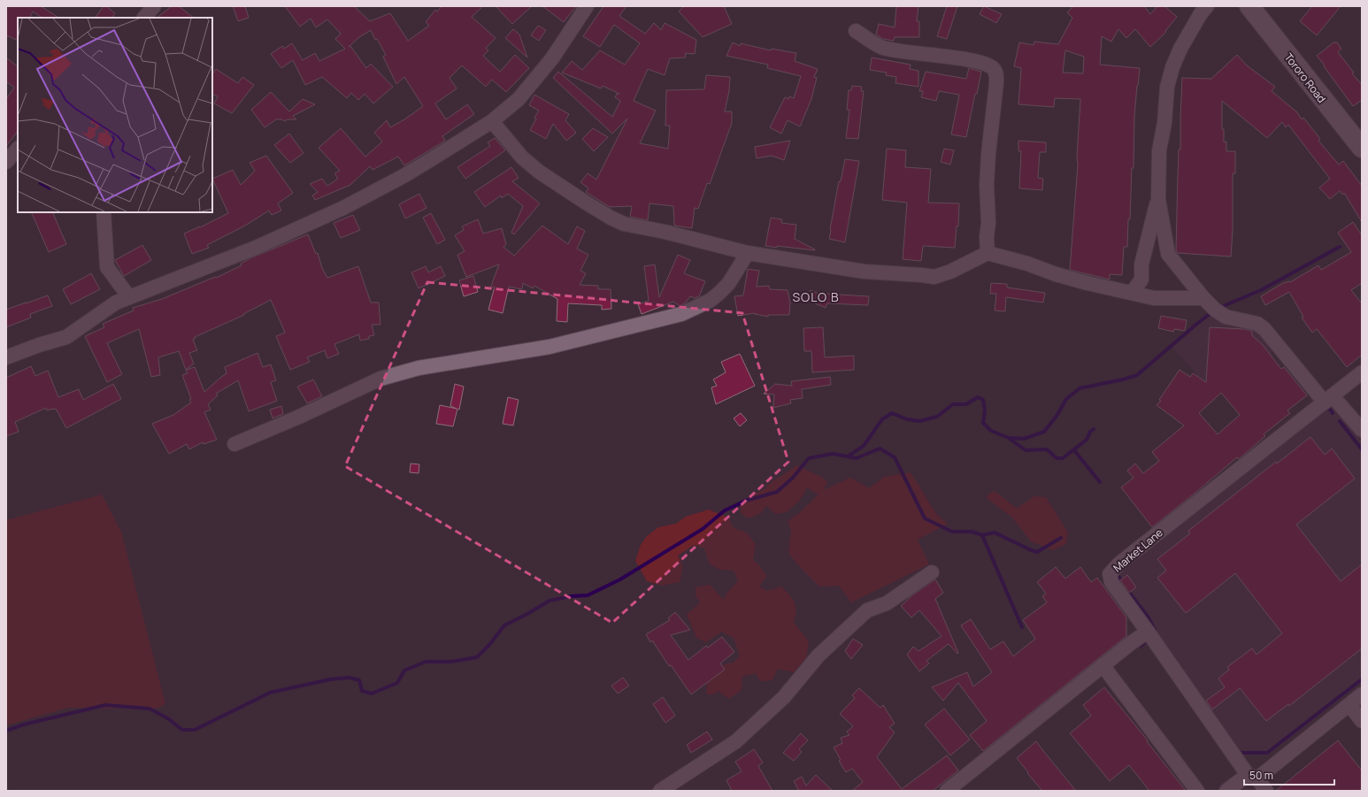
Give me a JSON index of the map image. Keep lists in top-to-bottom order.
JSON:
{
  "streets": {
    "main road": ["Tororo Road"],
    "street": ["Market Lane"]
  },
  "districts": ["SOLO B"],
  "scale_bar": "50 m"
}
